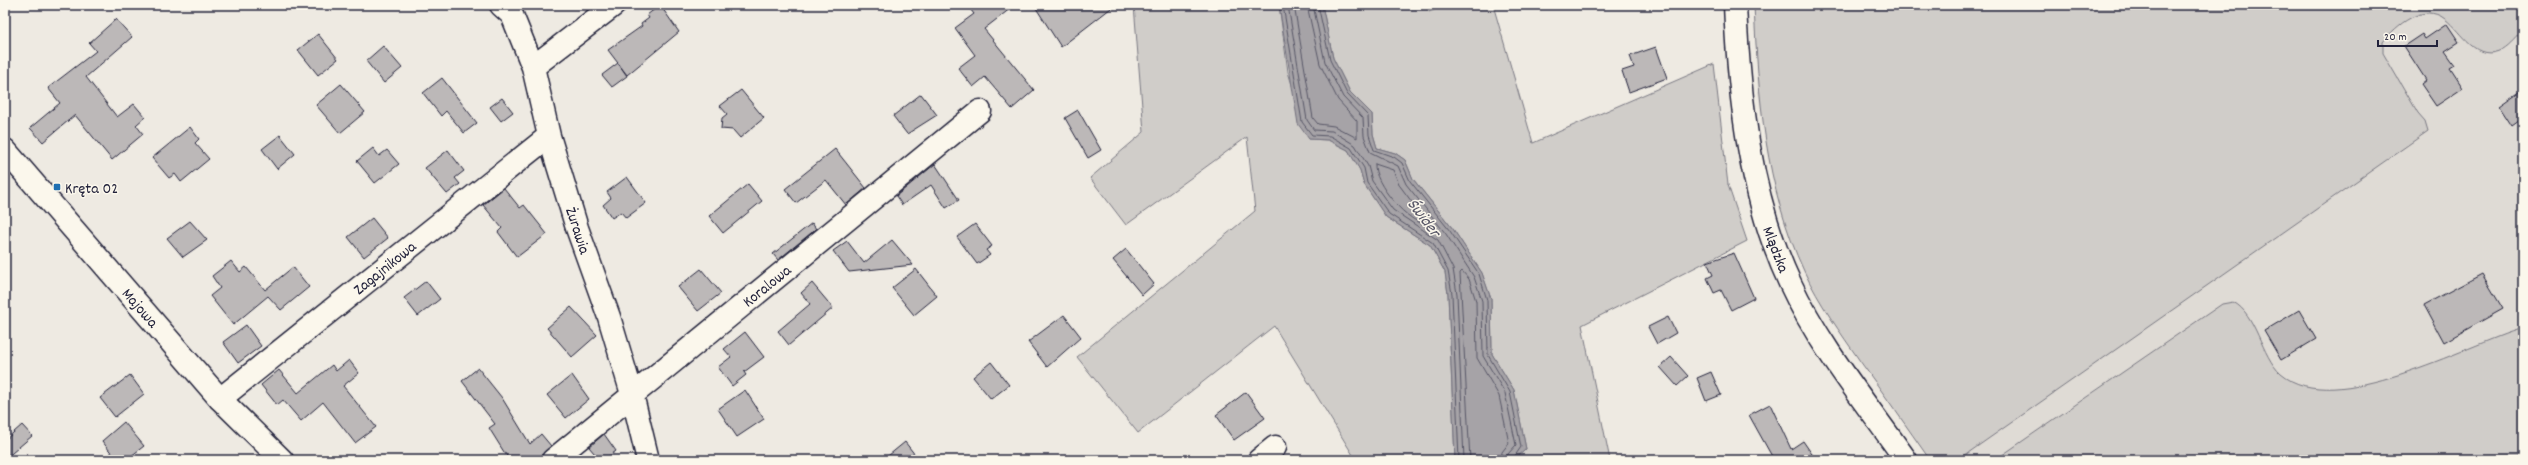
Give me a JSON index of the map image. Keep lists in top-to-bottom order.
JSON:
{
  "streets": {
    "street": [
      "Żurawia",
      "Mlądzka",
      "Zagajnikowa",
      "Koralowa",
      "Majowa"
    ]
  },
  "crossings": [
    ["Żurawia", "Zagajnikowa"],
    ["Żurawia", "Koralowa"],
    ["Zagajnikowa", "Majowa"]
  ],
  "water": ["Świder"],
  "places": {
    "transit": ["Kręta 02"]
  },
  "scale_bar": "20 m"
}
